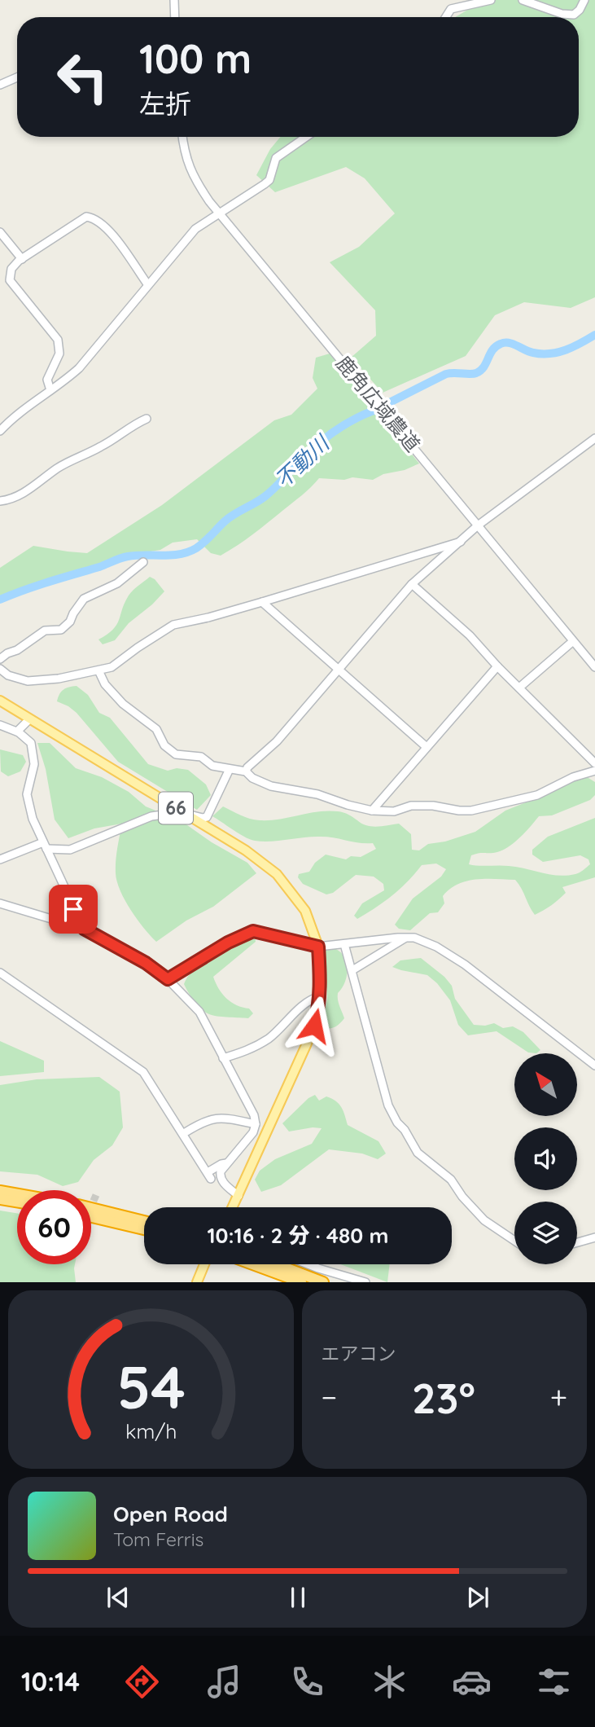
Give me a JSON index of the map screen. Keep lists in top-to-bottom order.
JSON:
{
  "streets": {
    "main road": ["66"],
    "street": ["鹿角広域農道"]
  },
  "water": ["不動川"],
  "north": "top left",
  "page": {
    "turn": ["100 m", "左折"],
    "limit": "60",
    "trip": "10:16 · 2 分 · 480 m",
    "tile": "エアコン",
    "heat": ["−", "23°", "+"],
    "song": ["Open Road", "Tom Ferris"],
    "tabs": "10:14",
    "gauge": ["54", "km/h"]
  }
}
